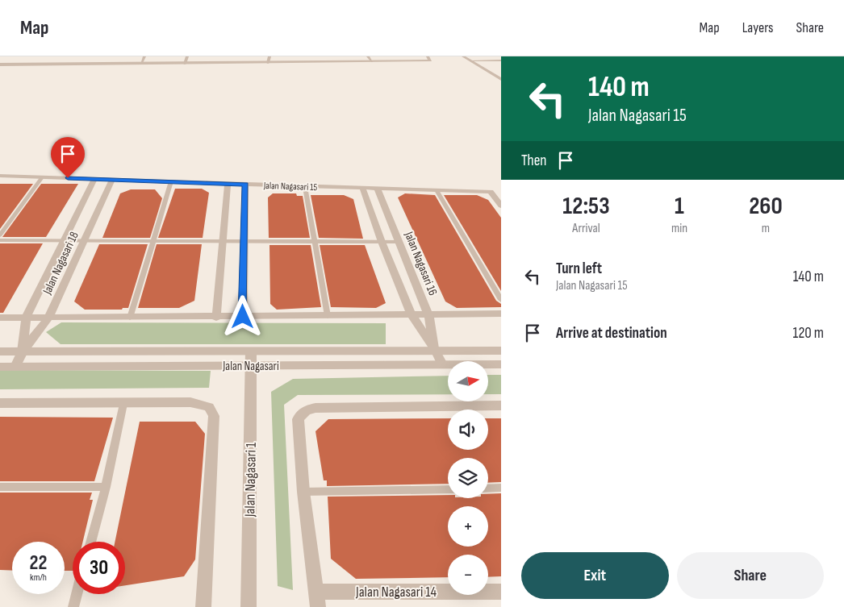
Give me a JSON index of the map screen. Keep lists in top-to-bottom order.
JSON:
{
  "streets": {
    "street": [
      "Jalan Nagasari 15",
      "Jalan Nagasari 18",
      "Jalan Nagasari 16",
      "Jalan Nagasari",
      "Jalan Nagasari 1",
      "Jalan Nagasari 14"
    ]
  },
  "crossings": [
    ["Jalan Nagasari 15", "Jalan Nagasari 18"],
    ["Jalan Nagasari 15", "Jalan Nagasari 16"],
    ["Jalan Nagasari 18", "Jalan Nagasari"],
    ["Jalan Nagasari 16", "Jalan Nagasari"],
    ["Jalan Nagasari", "Jalan Nagasari 1"]
  ],
  "north": "right",
  "page": {
    "header": "Map",
    "nav": ["Map", "Layers", "Share"],
    "turn": ["140 m", "Jalan Nagasari 15"],
    "then": "Then",
    "eta": [
      "12:53",
      "Arrival",
      "1",
      "min",
      "260",
      "m"
    ],
    "list": [
      {
        "name": "Turn left",
        "note": "Jalan Nagasari 15",
        "value": "140 m"
      },
      {
        "name": "Arrive at destination",
        "value": "120 m"
      }
    ],
    "map_buttons": ["+", "−"],
    "speed": "22 km/h",
    "limit": "30",
    "buttons": ["Exit", "Share"]
  }
}
